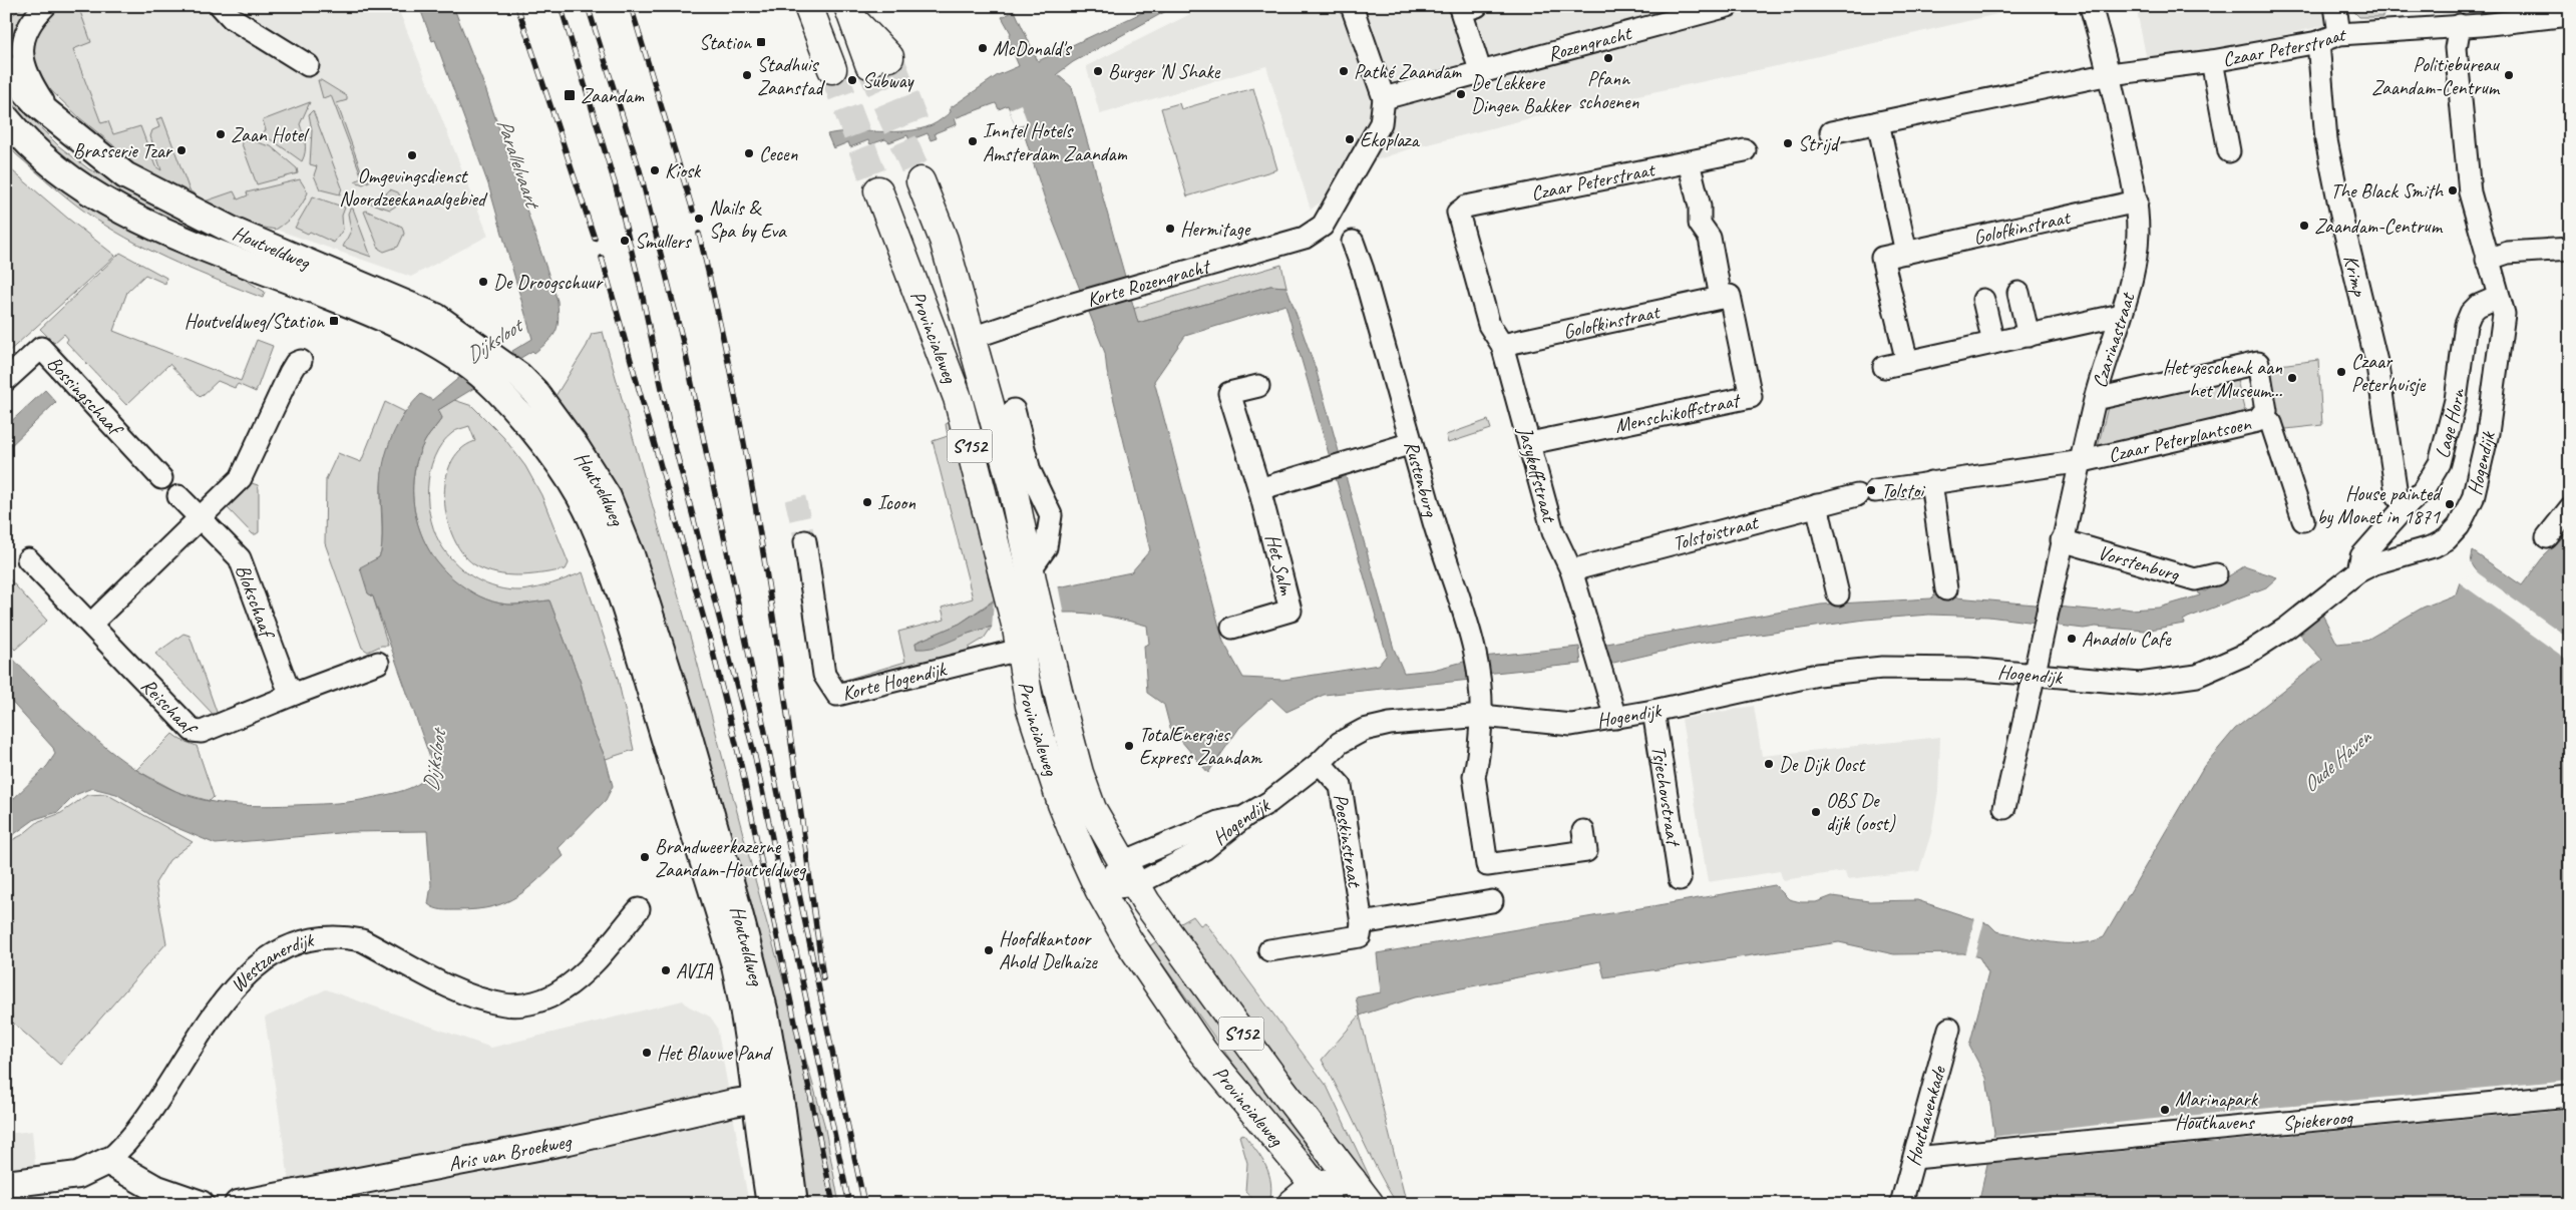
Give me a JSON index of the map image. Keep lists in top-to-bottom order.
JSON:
{
  "streets": {
    "main road": ["Provincialeweg", "S152"],
    "street": [
      "Rozengracht",
      "Czaar Peterstraat",
      "Golofkinstraat",
      "Houtveldweg",
      "Krimp",
      "Korte Rozengracht",
      "Czarinastraat",
      "Bossingschaaf",
      "Menschikoffstraat",
      "Lage Horn",
      "Czaar Peterplantsoen",
      "Hogendijk",
      "Jasykoffstraat",
      "Rustenburg",
      "Tolstoistraat",
      "Vorstenburg",
      "Het Salm",
      "Blokschaaf",
      "Korte Hogendijk",
      "Reischaaf",
      "Tsjechovstraat",
      "Poeskinstraat",
      "Westzanerdijk",
      "Houthavenkade",
      "Spiekeroog",
      "Aris van Broekweg"
    ]
  },
  "crossings": [
    ["Rozengracht", "Korte Rozengracht"],
    ["Czaar Peterstraat", "Krimp"],
    ["Czaar Peterstraat", "Czarinastraat"],
    ["Czaar Peterstraat", "Hogendijk"],
    ["Czaar Peterstraat", "Jasykoffstraat"],
    ["Golofkinstraat", "Czarinastraat"],
    ["Golofkinstraat", "Menschikoffstraat"],
    ["Golofkinstraat", "Jasykoffstraat"],
    ["Houtveldweg", "Aris van Broekweg"],
    ["Krimp", "Lage Horn"],
    ["Korte Rozengracht", "Provincialeweg"],
    ["Provincialeweg", "Hogendijk"],
    ["Provincialeweg", "Korte Hogendijk"],
    ["Czarinastraat", "Czaar Peterplantsoen"],
    ["Czarinastraat", "Hogendijk"],
    ["Czarinastraat", "Tolstoistraat"],
    ["Czarinastraat", "Vorstenburg"],
    ["Menschikoffstraat", "Jasykoffstraat"],
    ["Lage Horn", "Hogendijk"],
    ["Czaar Peterplantsoen", "Tolstoistraat"],
    ["Hogendijk", "Jasykoffstraat"],
    ["Hogendijk", "Rustenburg"],
    ["Hogendijk", "Tsjechovstraat"],
    ["Hogendijk", "Poeskinstraat"],
    ["Jasykoffstraat", "Tolstoistraat"],
    ["Blokschaaf", "Reischaaf"],
    ["Houthavenkade", "Spiekeroog"]
  ],
  "water": ["Parallelvaart", "Dijksloot", "Oude Haven"],
  "places": {
    "transit": ["Station", "Zaandam", "Houtveldweg/Station"],
    "other": [
      "McDonald's",
      "Pfann schoenen",
      "Burger 'N Shake",
      "Pathé Zaandam",
      "Stadhuis Zaanstad",
      "Politiebureau Zaandam-Centrum",
      "Subway",
      "De Lekkere Dingen Bakker",
      "Zaan Hotel",
      "Ekoplaza",
      "Inntel Hotels Amsterdam Zaandam",
      "Strijd",
      "Brasserie Tzar",
      "Cecen",
      "Omgevingsdienst Noordzeekanaalgebied",
      "Kiosk",
      "The Black Smith",
      "Nails & Spa by Eva",
      "Zaandam-Centrum",
      "Hermitage",
      "Smullers",
      "De Droogschuur",
      "Czaar Peterhuisje",
      "Het geschenk aan het Museum...",
      "Tolstoi",
      "Icoon",
      "House painted by Monet in 1871",
      "Anadolu Cafe",
      "TotalEnergies Express Zaandam",
      "De Dijk Oost",
      "OBS De dijk (oost)",
      "Brandweerkazerne Zaandam-Houtveldweg",
      "Hoofdkantoor Ahold Delhaize",
      "AVIA",
      "Het Blauwe Pand",
      "Marinapark Houthavens"
    ]
  }
}
